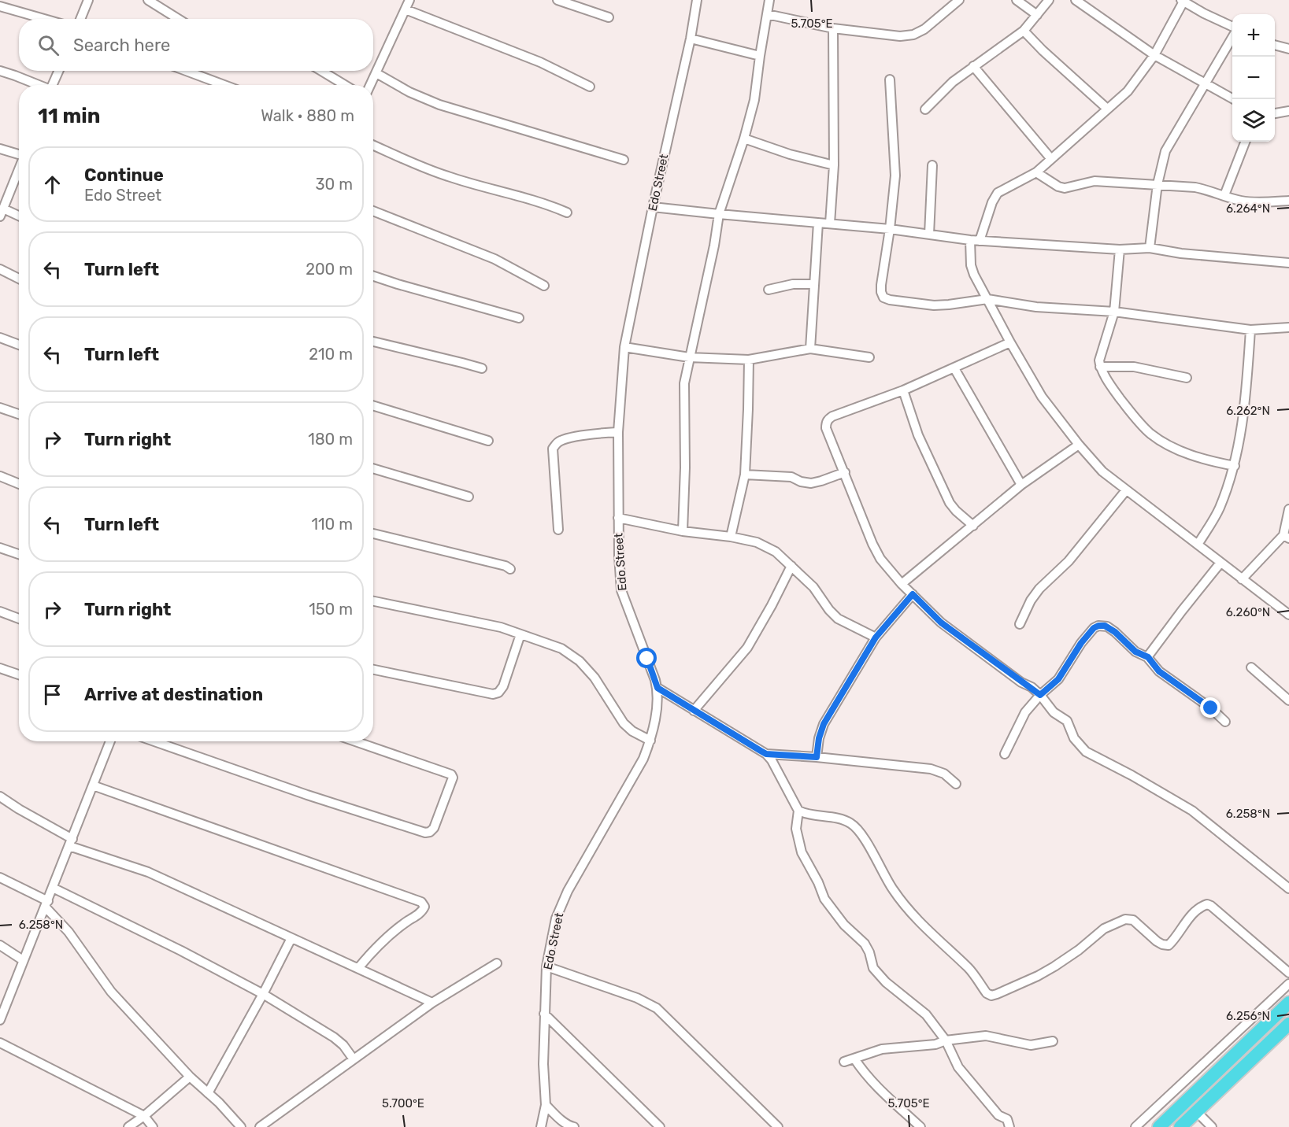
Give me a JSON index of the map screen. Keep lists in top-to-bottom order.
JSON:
{
  "streets": {
    "street": ["Edo Street"]
  },
  "page": {
    "map_buttons": ["+", "−"],
    "search": "Search here",
    "heading": ["11 min", "Walk · 880 m"],
    "list": [
      ["Continue", "Edo Street", "30 m"],
      ["Turn left", "200 m"],
      ["Turn left", "210 m"],
      ["Turn right", "180 m"],
      ["Turn left", "110 m"],
      ["Turn right", "150 m"],
      "Arrive at destination"
    ]
  },
  "coordinates": [
    "5.705°E",
    "6.264°N",
    "6.262°N",
    "6.260°N",
    "6.258°N",
    "6.256°N",
    "5.700°E"
  ]
}
